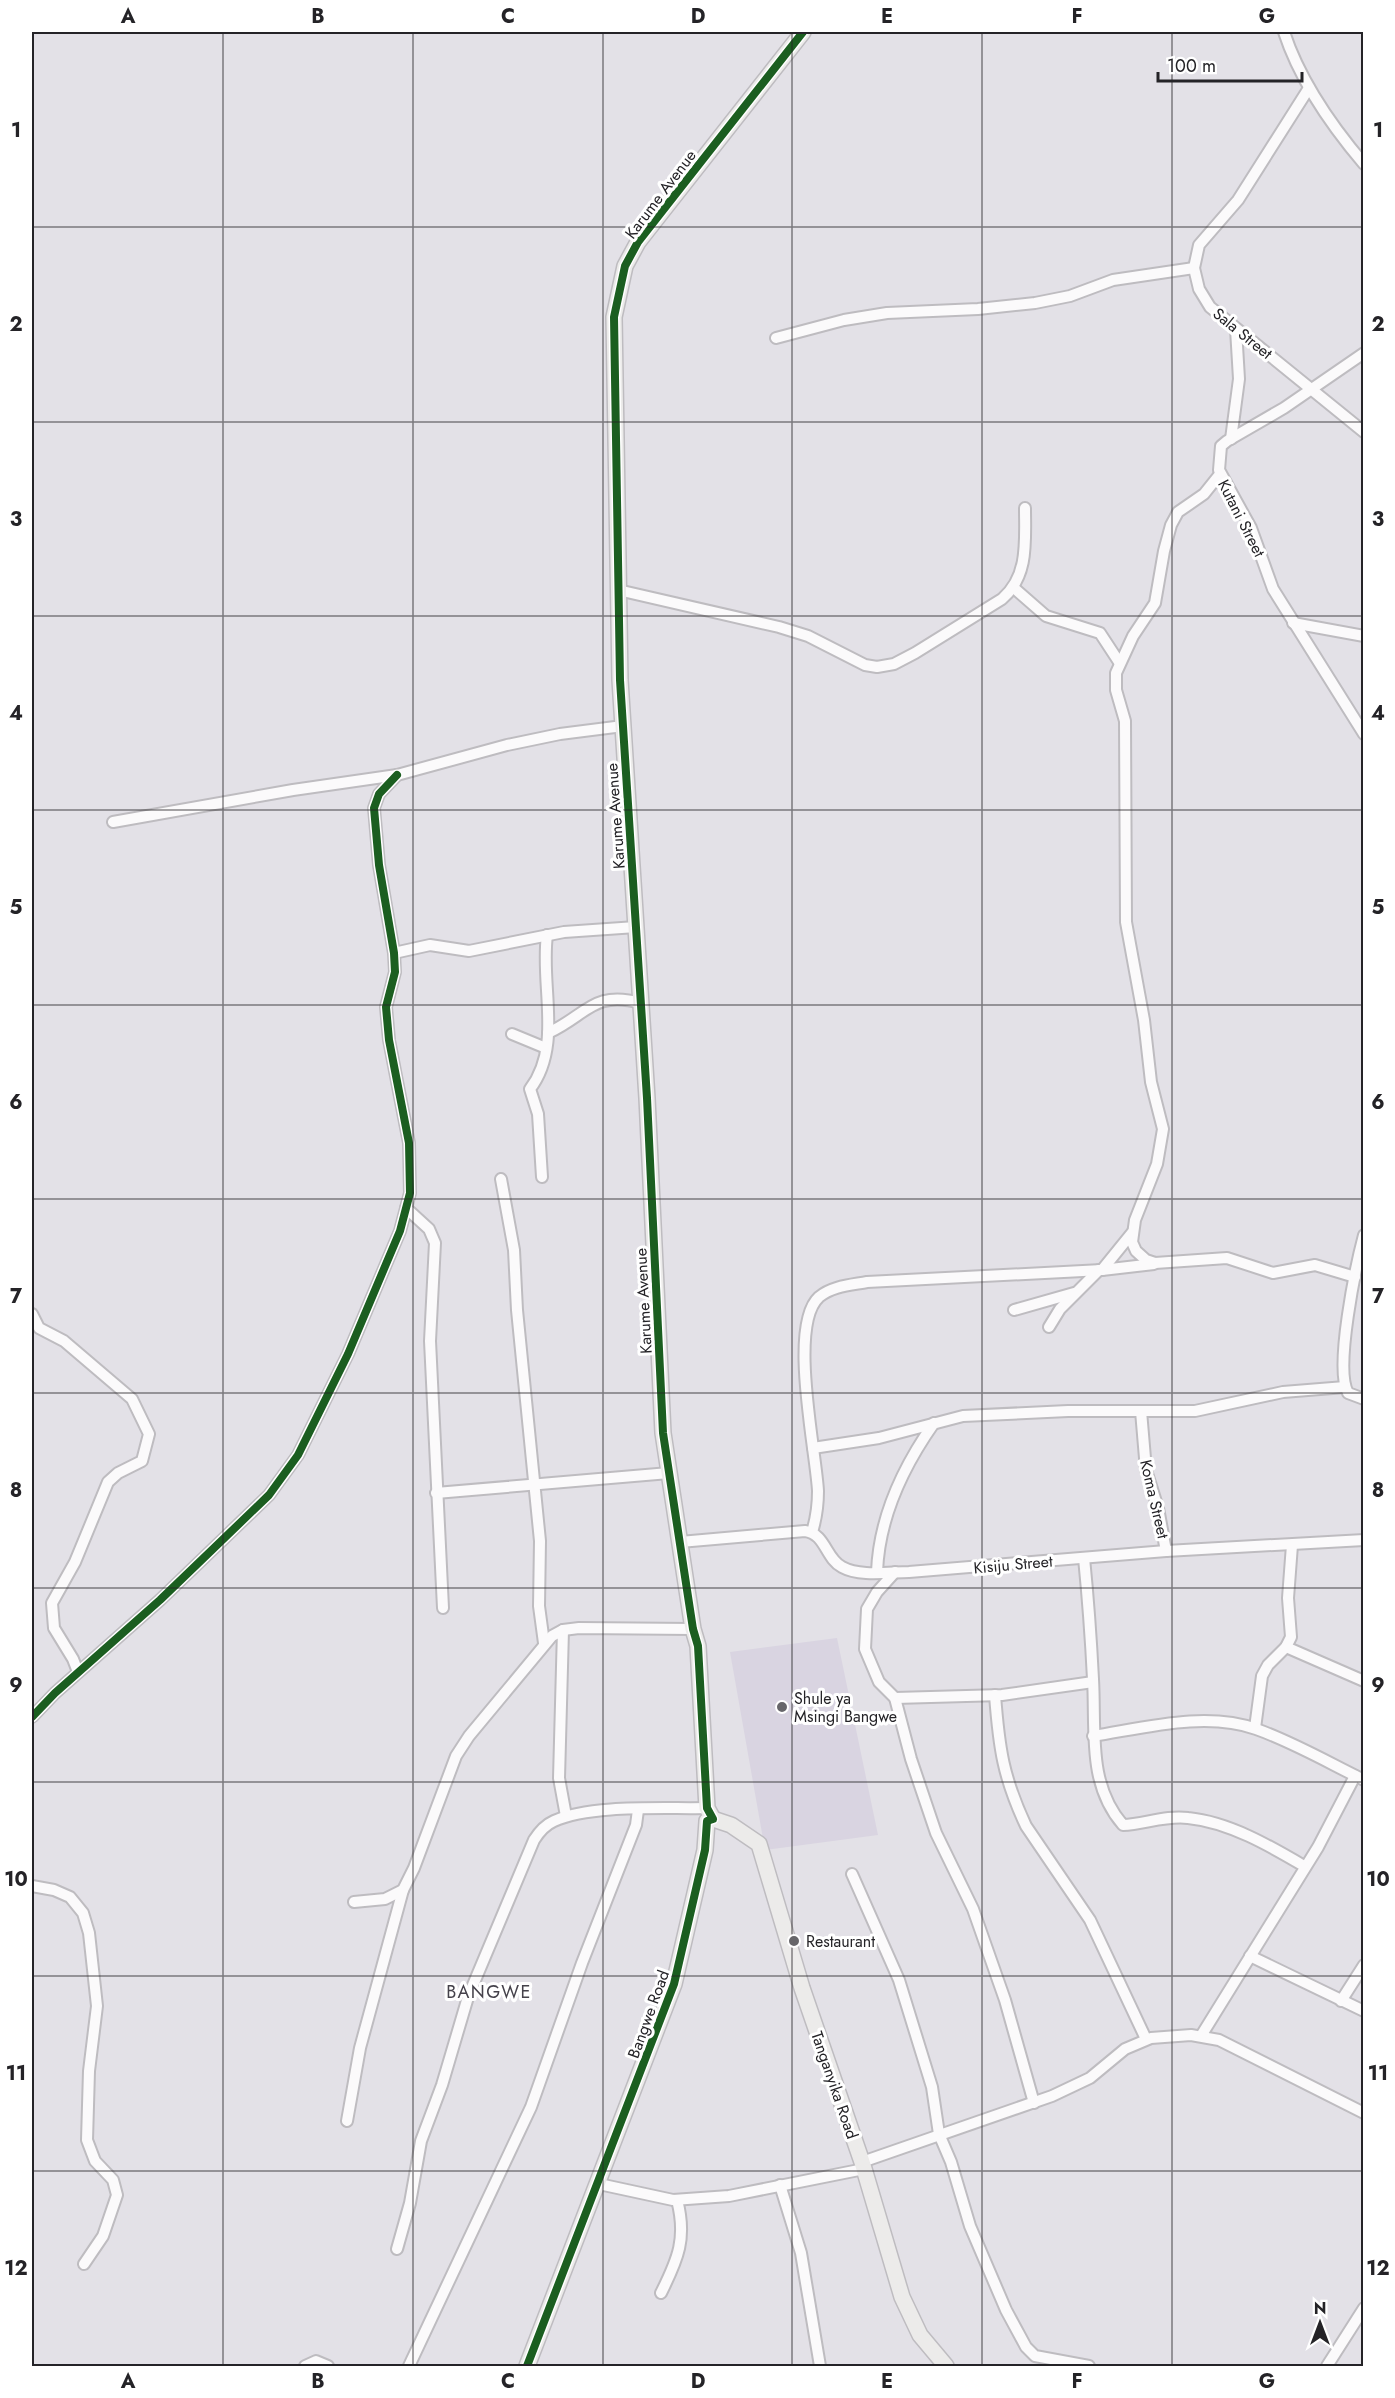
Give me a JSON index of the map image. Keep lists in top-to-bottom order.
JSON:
{
  "streets": {
    "street": [
      "Karume Avenue",
      "Sala Street",
      "Kutani Street",
      "Koma Street",
      "Kisiju Street",
      "Bangwe Road",
      "Tanganyika Road"
    ]
  },
  "crossings": [
    ["Karume Avenue", "Bangwe Road"],
    ["Koma Street", "Kisiju Street"],
    ["Bangwe Road", "Tanganyika Road"]
  ],
  "districts": ["BANGWE"],
  "places": ["Shule ya Msingi Bangwe", "Restaurant"],
  "scale_bar": "100 m",
  "north": "top",
  "grid": {
    "columns": [
      "A",
      "B",
      "C",
      "D",
      "E",
      "F",
      "G"
    ],
    "rows": [
      "1",
      "2",
      "3",
      "4",
      "5",
      "6",
      "7",
      "8",
      "9",
      "10",
      "11",
      "12"
    ]
  }
}
